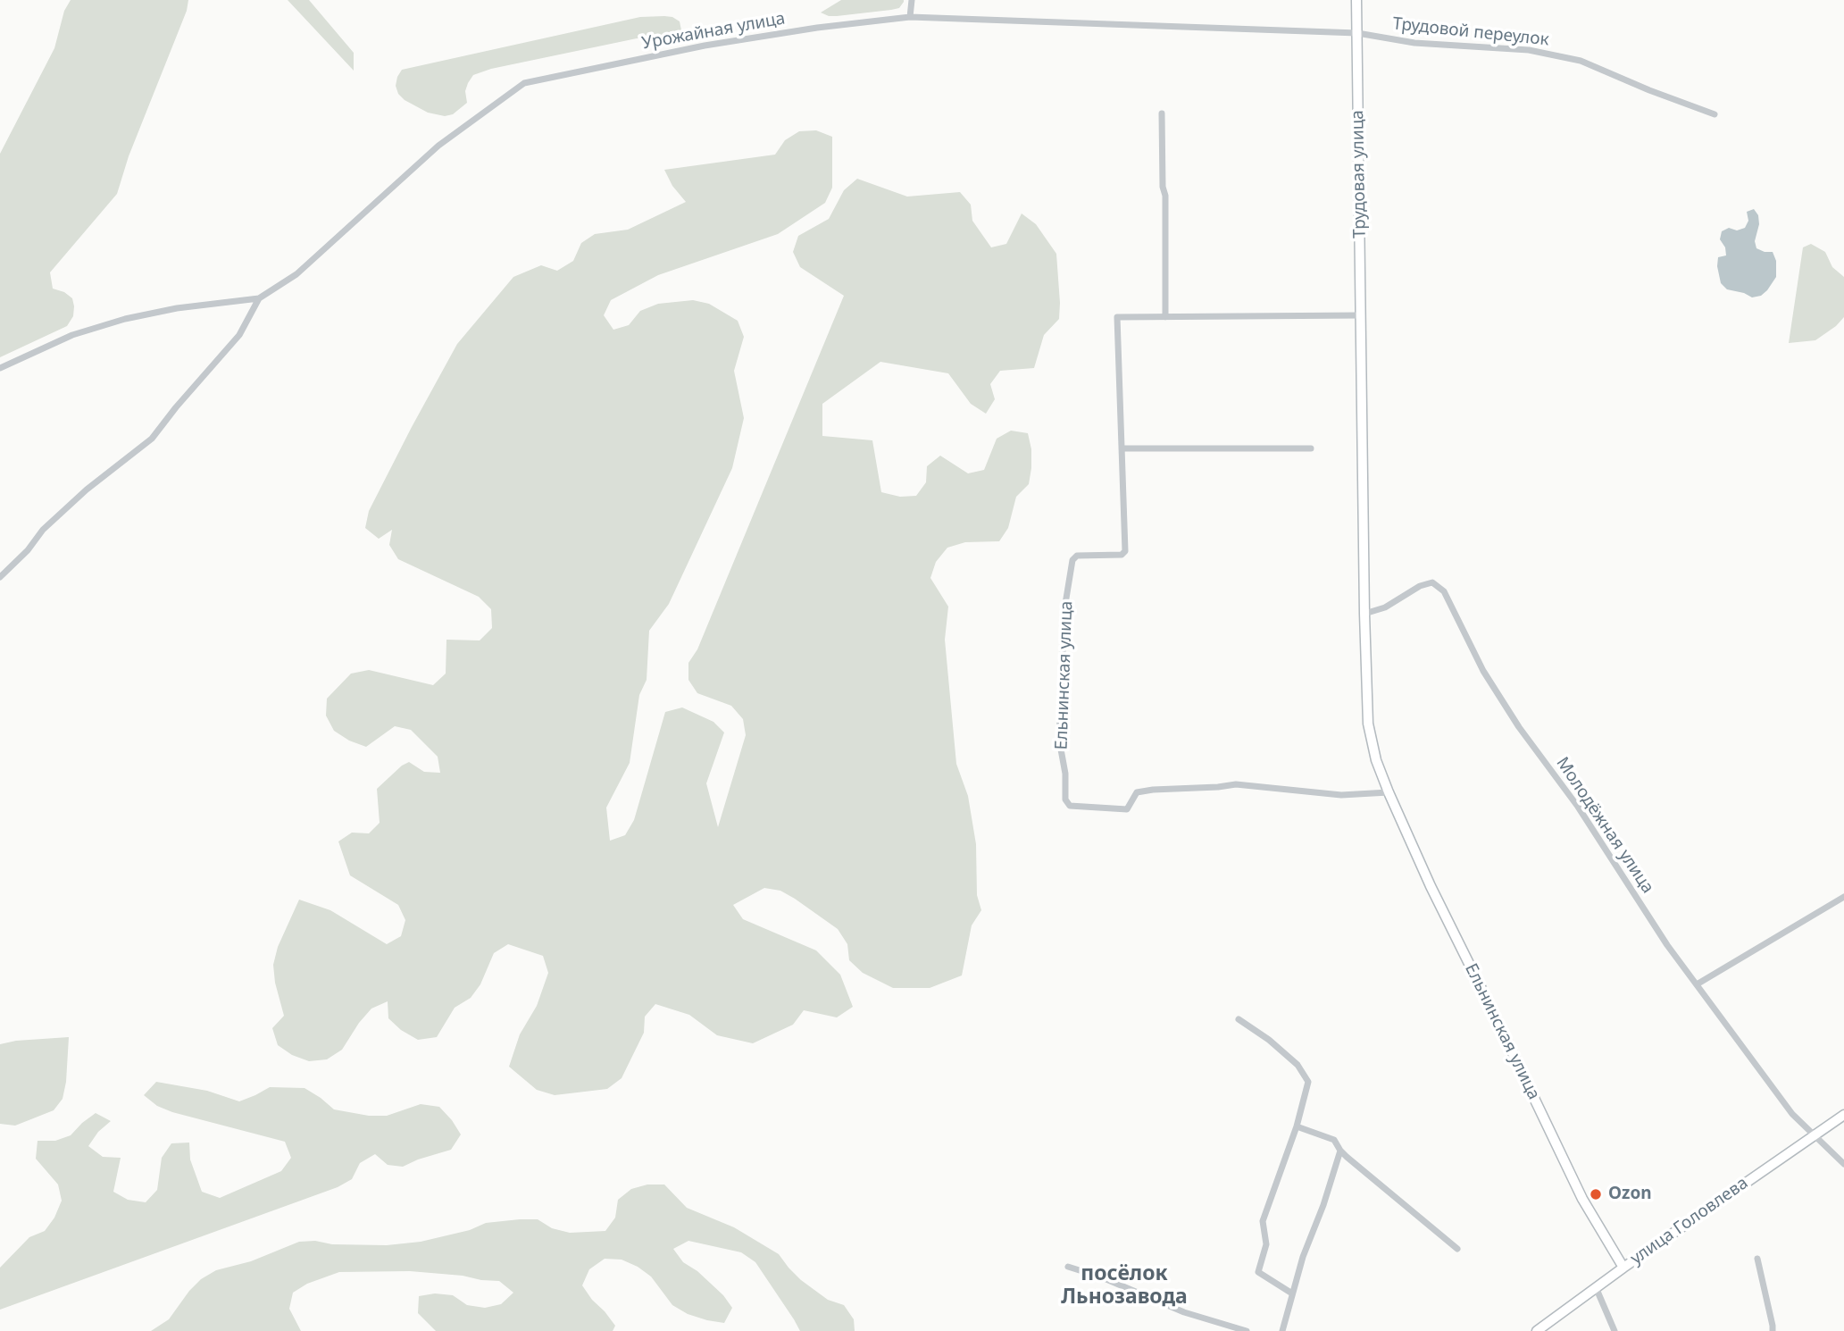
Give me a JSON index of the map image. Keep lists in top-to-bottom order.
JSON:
{
  "streets": {
    "main road": ["Трудовая улица", "Ельнинская улица", "улица Головлева"],
    "street": ["Урожайная улица", "Трудовой переулок", "Молодёжная улица"]
  },
  "crossings": [
    ["Урожайная улица", "Трудовой переулок"],
    ["Урожайная улица", "Трудовая улица"],
    ["Трудовой переулок", "Трудовая улица"],
    ["Трудовая улица", "Ельнинская улица"],
    ["Ельнинская улица", "Молодёжная улица"],
    ["Ельнинская улица", "улица Головлева"],
    ["Молодёжная улица", "улица Головлева"]
  ],
  "districts": ["посёлок Льнозавода"],
  "places": ["Ozon"]
}
